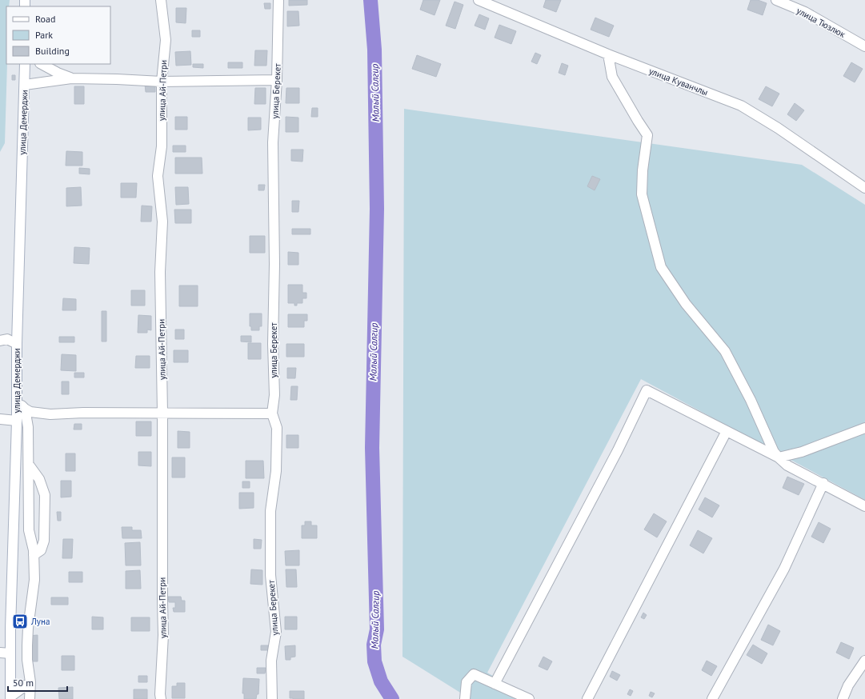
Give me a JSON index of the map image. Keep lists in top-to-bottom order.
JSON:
{
  "streets": {
    "street": [
      "улица Тюзлюк",
      "улица Куванчлы",
      "улица Ай-Петри",
      "улица Берекет",
      "улица Демерджи"
    ]
  },
  "water": ["Малый Салгир"],
  "places": {
    "bus stop": ["Луна"]
  },
  "legend": ["Road", "Park", "Building"],
  "scale_bar": "50 m"
}
